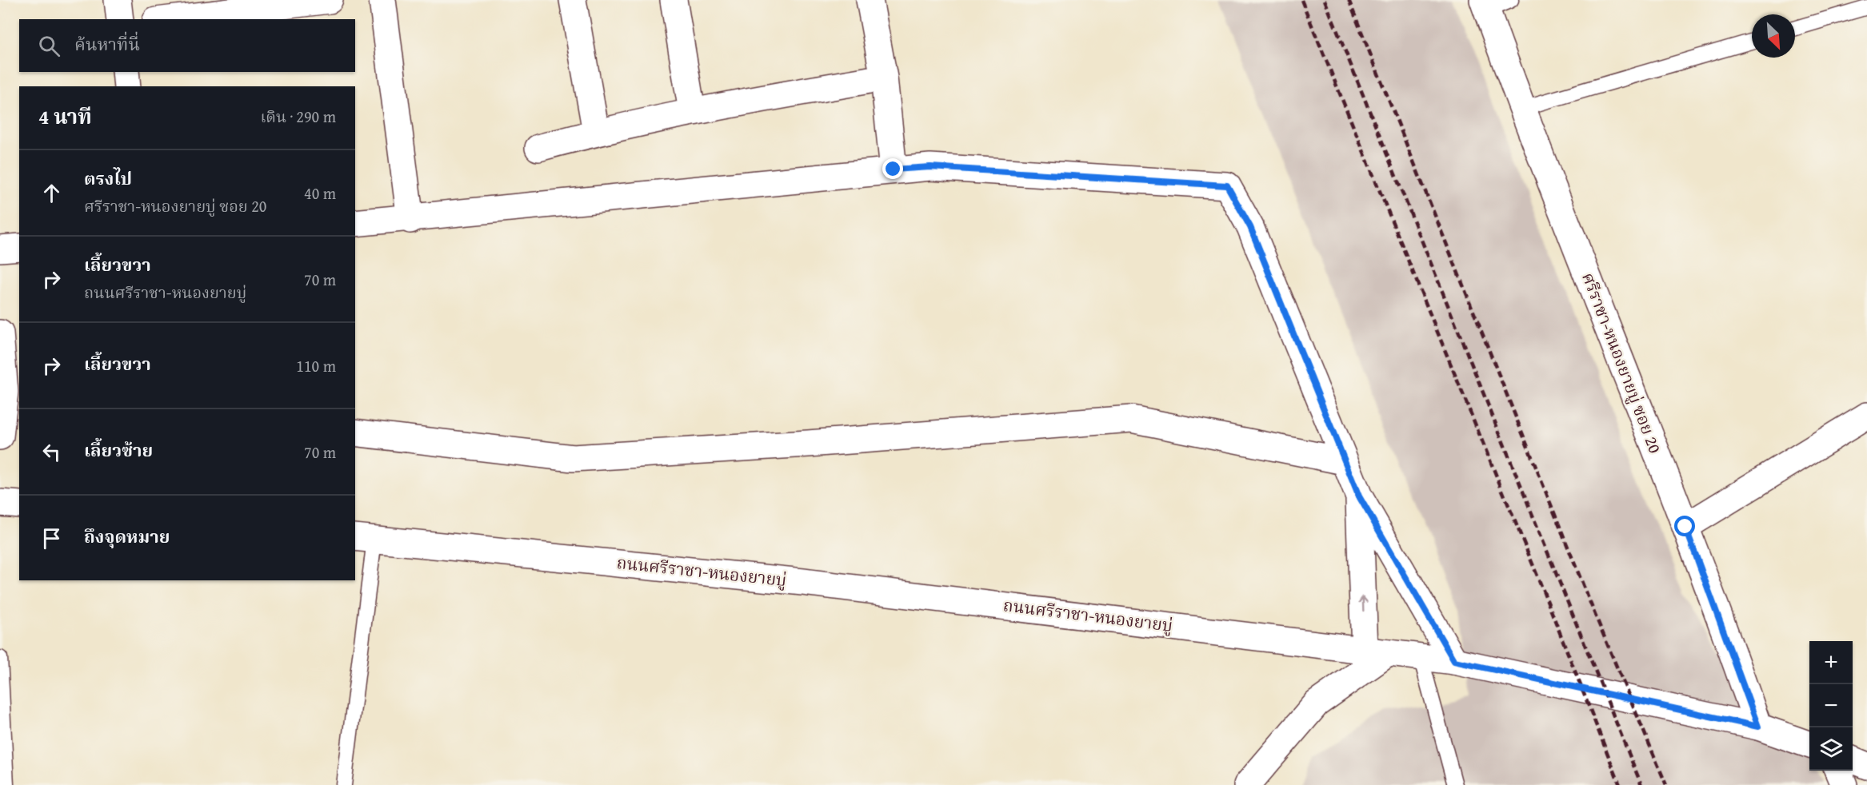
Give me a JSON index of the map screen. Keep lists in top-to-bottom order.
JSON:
{
  "streets": {
    "street": ["ศรีราชา-หนองยายบู่ ซอย 20", "ถนนศรีราชา-หนองยายบู่"]
  },
  "crossings": [
    ["ศรีราชา-หนองยายบู่ ซอย 20", "ถนนศรีราชา-หนองยายบู่"]
  ],
  "north": "bottom right",
  "page": {
    "search": "ค้นหาที่นี่",
    "heading": ["4 นาที", "เดิน · 290 m"],
    "list": [
      ["ตรงไป", "ศรีราชา-หนองยายบู่ ซอย 20", "40 m"],
      ["เลี้ยวขวา", "ถนนศรีราชา-หนองยายบู่", "70 m"],
      ["เลี้ยวขวา", "110 m"],
      ["เลี้ยวซ้าย", "70 m"],
      "ถึงจุดหมาย"
    ],
    "map_buttons": ["+", "−"]
  }
}
